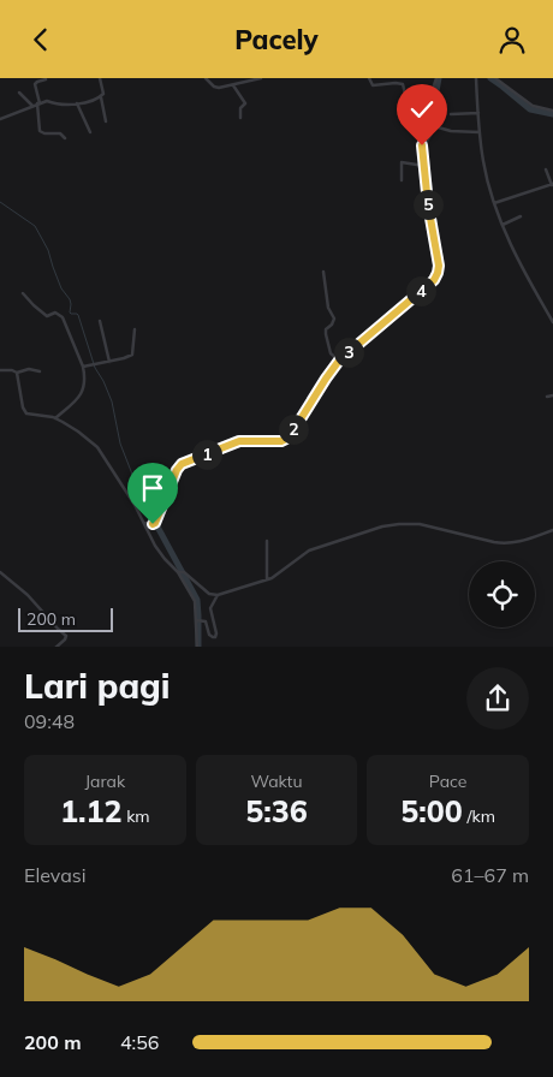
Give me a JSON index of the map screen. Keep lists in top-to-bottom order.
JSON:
{
  "scale_bar": "200 m",
  "page": {
    "header": "Pacely",
    "pins": [
      "5",
      "4",
      "3",
      "2",
      "1"
    ],
    "scale": "200 m",
    "heading": ["Lari pagi", "09:48"],
    "stats": [
      ["Jarak", "1.12 km"],
      ["Waktu", "5:36"],
      ["Pace", "5:00 /km"]
    ],
    "chart": ["Elevasi", "61–67 m"],
    "list": [
      {
        "name": "200 m",
        "note": "4:56"
      }
    ]
  }
}
